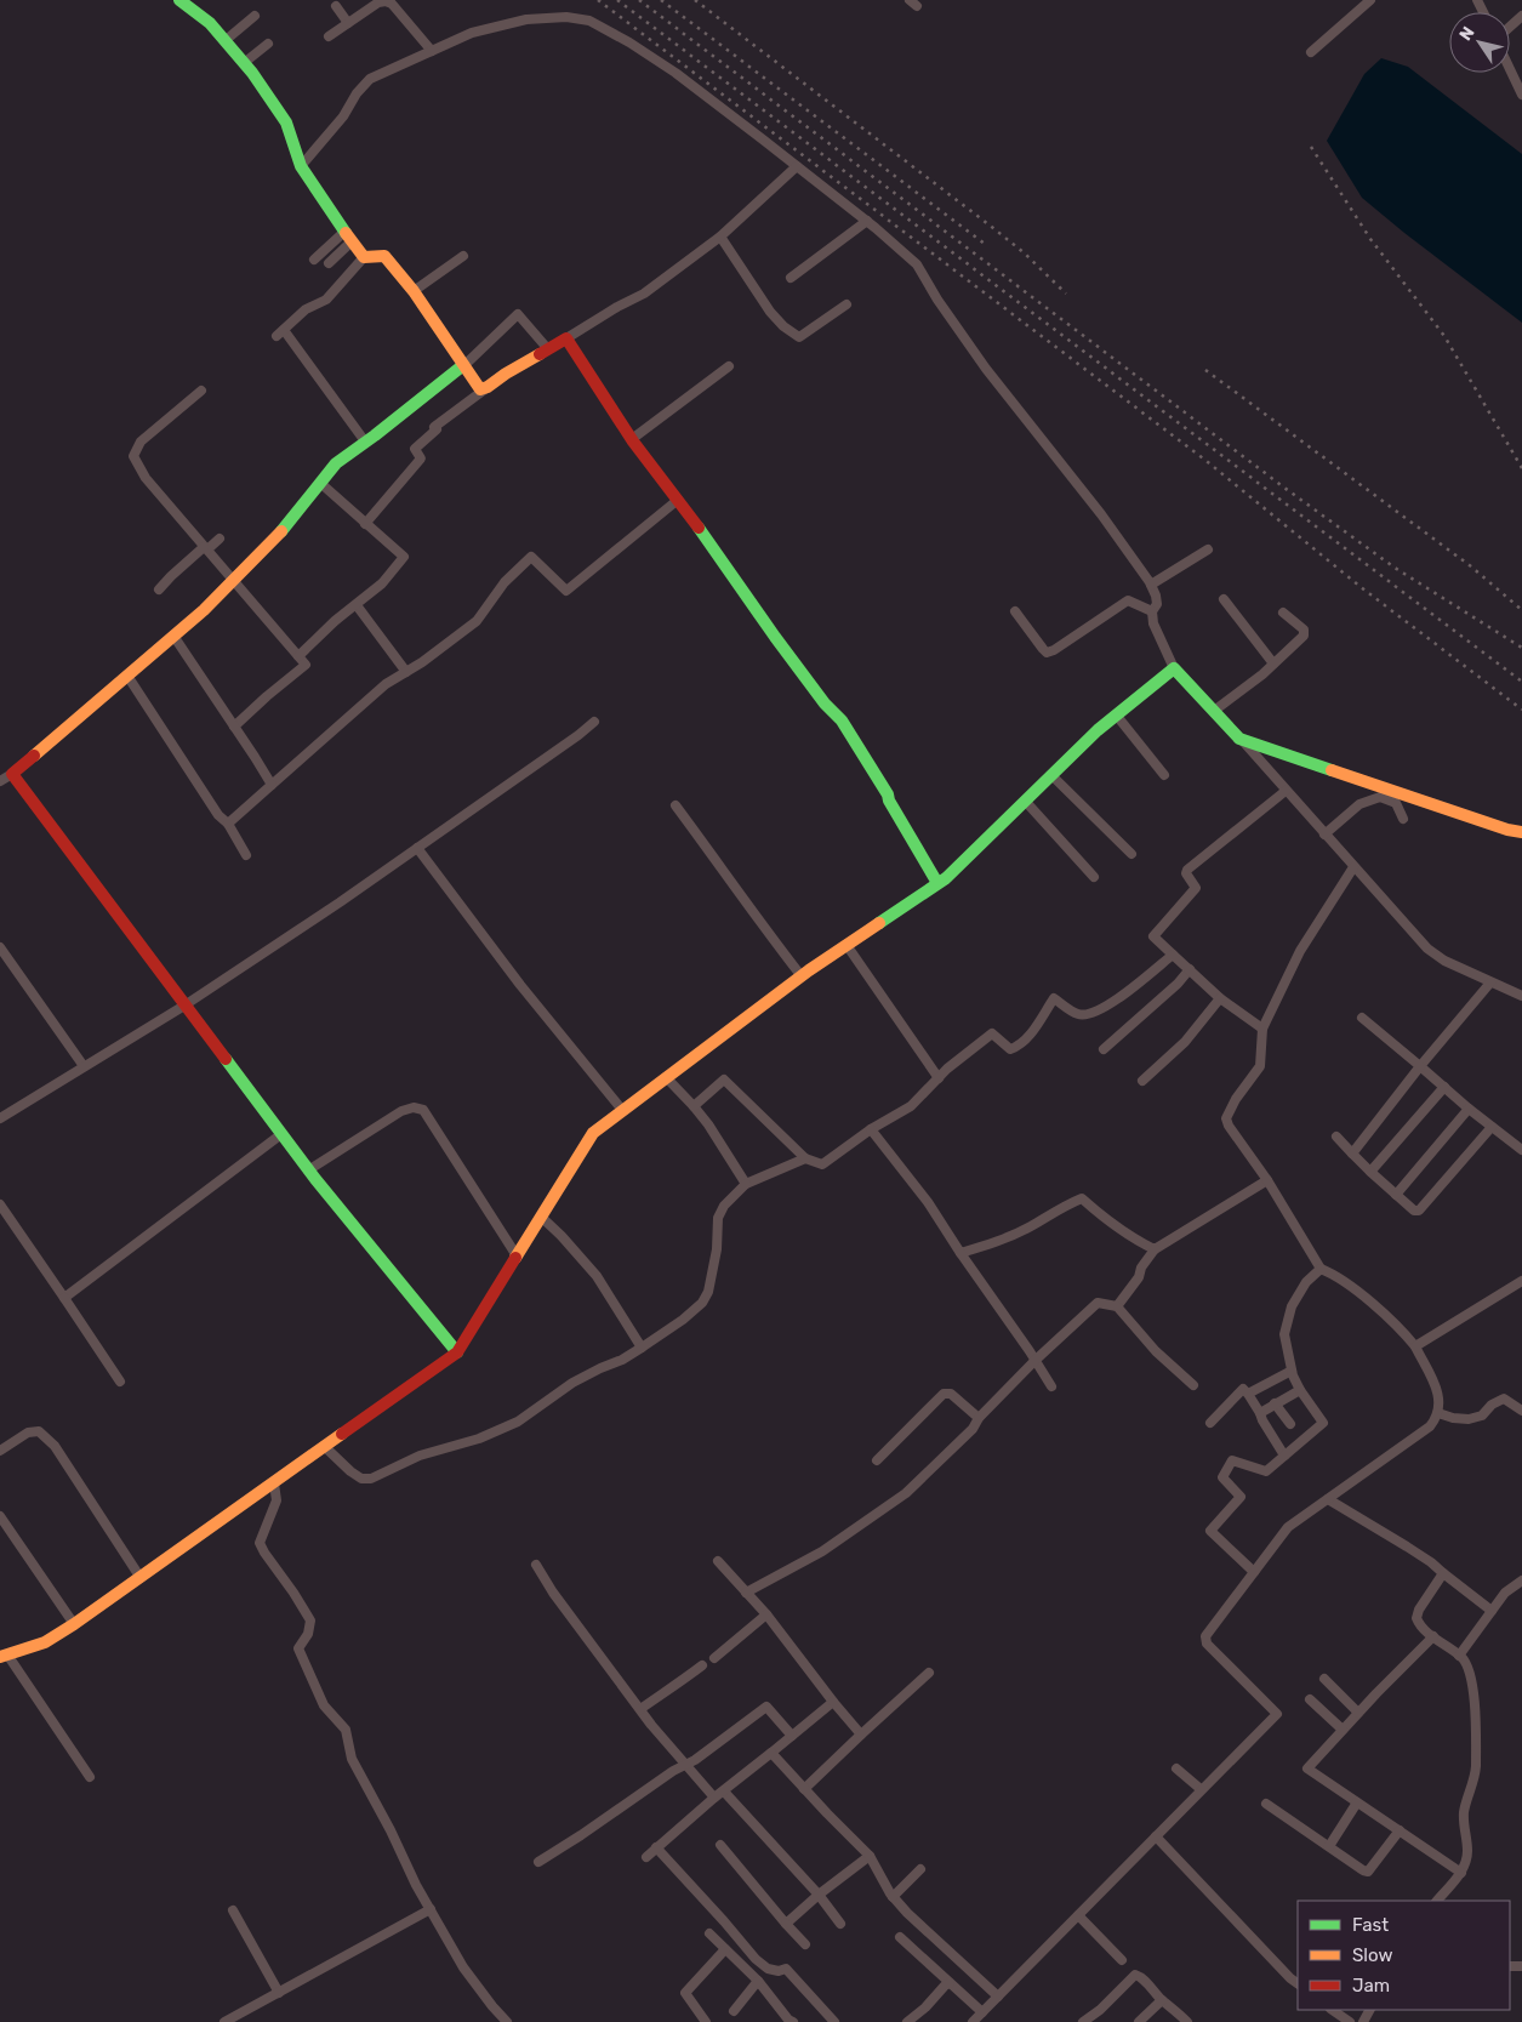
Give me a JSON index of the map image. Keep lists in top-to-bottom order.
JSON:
{
  "legend": ["Fast", "Slow", "Jam"],
  "north": "top left"
}
